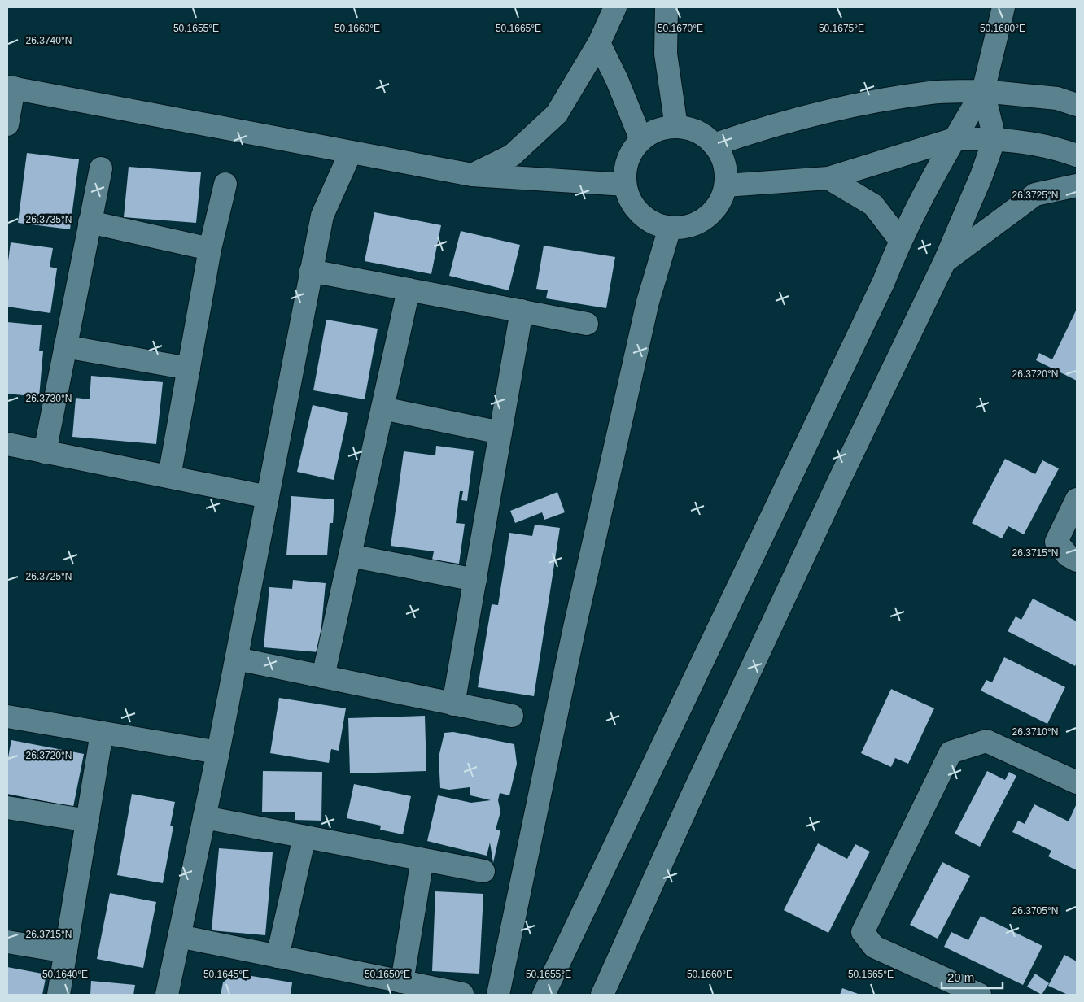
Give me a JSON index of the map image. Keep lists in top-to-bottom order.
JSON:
{
  "scale_bar": "20 m",
  "coordinates": [
    "50.1655°E",
    "50.1660°E",
    "50.1665°E",
    "50.1670°E",
    "50.1675°E",
    "50.1680°E",
    "26.3740°N",
    "26.3725°N",
    "26.3735°N",
    "26.3720°N",
    "26.3730°N",
    "26.3715°N",
    "26.3710°N",
    "26.3705°N",
    "50.1640°E",
    "50.1645°E",
    "50.1650°E"
  ]
}
